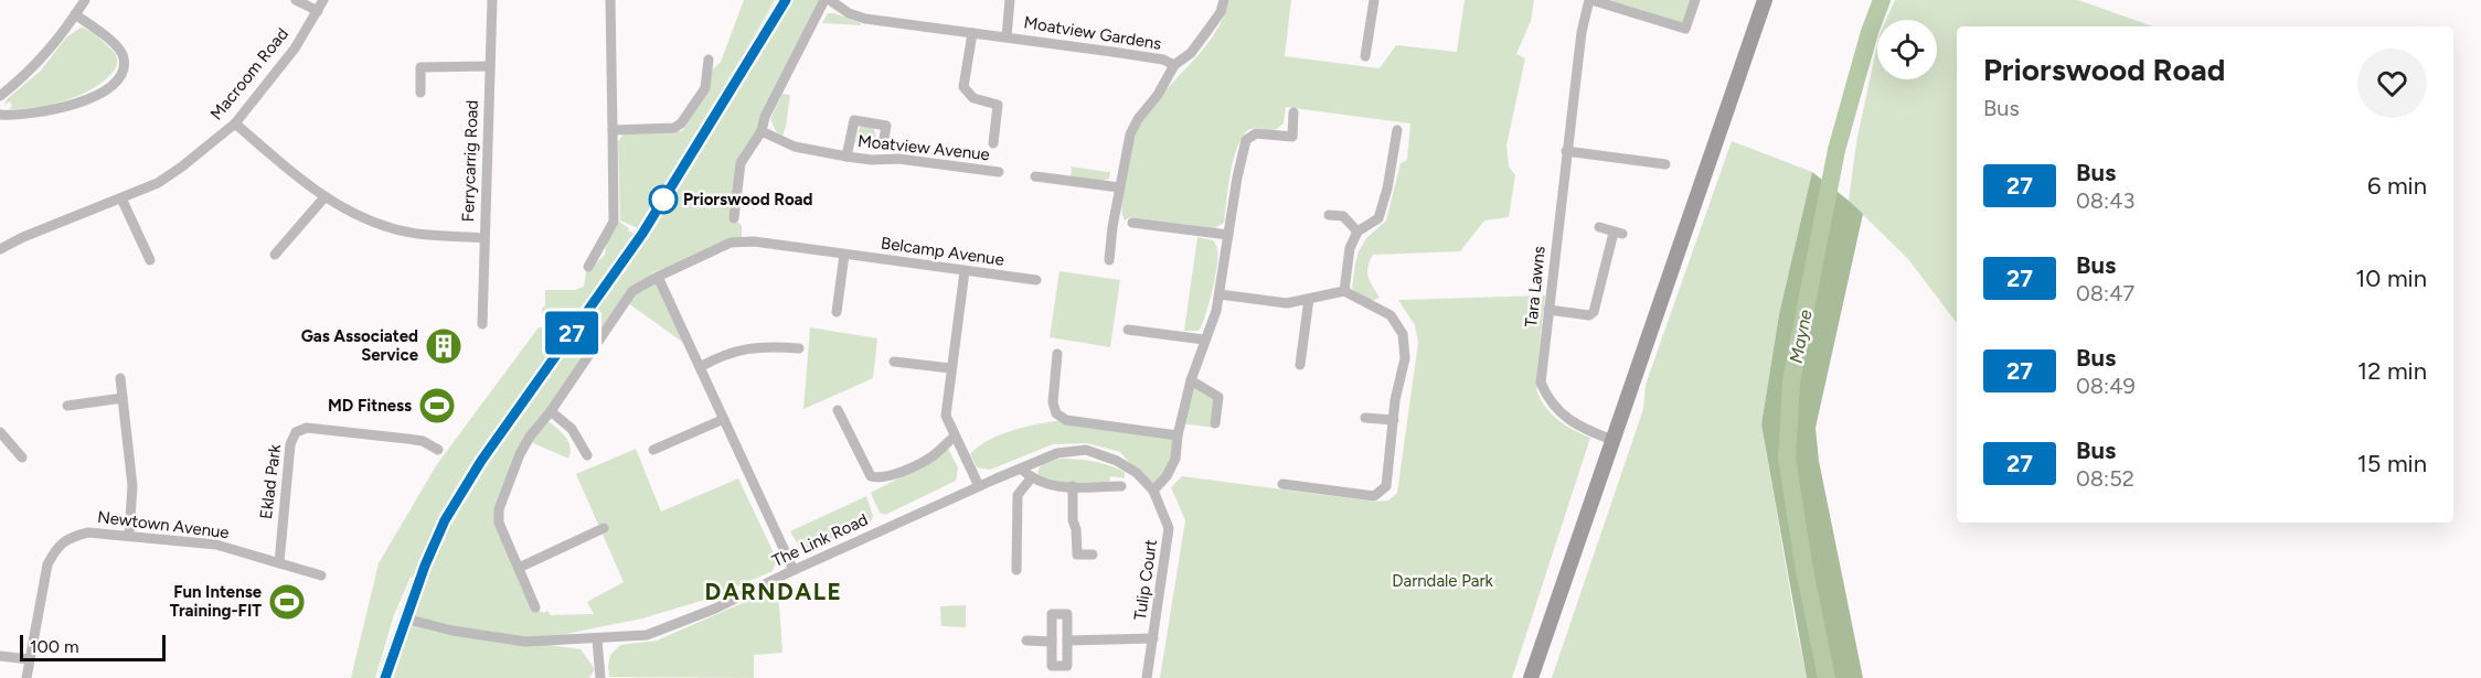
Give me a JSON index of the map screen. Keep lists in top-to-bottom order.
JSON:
{
  "streets": {
    "street": [
      "Moatview Gardens",
      "Macroom Road",
      "Moatview Avenue",
      "Ferrycarrig Road",
      "Belcamp Avenue",
      "Tara Lawns",
      "Eklad Park",
      "Newtown Avenue",
      "The Link Road",
      "Tulip Court"
    ]
  },
  "crossings": [
    ["Eklad Park", "Newtown Avenue"],
    ["The Link Road", "Tulip Court"]
  ],
  "districts": ["DARNDALE"],
  "water": ["Mayne"],
  "parks": ["Darndale Park"],
  "places": {
    "other": ["Priorswood Road"],
    "building": ["Gas Associated Service"],
    "sports": ["MD Fitness", "Fun Intense Training-FIT"]
  },
  "lines": ["bus line 27"],
  "scale_bar": "100 m",
  "page": {
    "on_map": "27",
    "heading": ["Priorswood Road", "Bus"],
    "list": [
      {
        "mark": "27",
        "name": "Bus",
        "note": "08:43",
        "value": "6 min"
      },
      {
        "mark": "27",
        "name": "Bus",
        "note": "08:47",
        "value": "10 min"
      },
      {
        "mark": "27",
        "name": "Bus",
        "note": "08:49",
        "value": "12 min"
      },
      {
        "mark": "27",
        "name": "Bus",
        "note": "08:52",
        "value": "15 min"
      }
    ],
    "scale": "100 m"
  }
}
